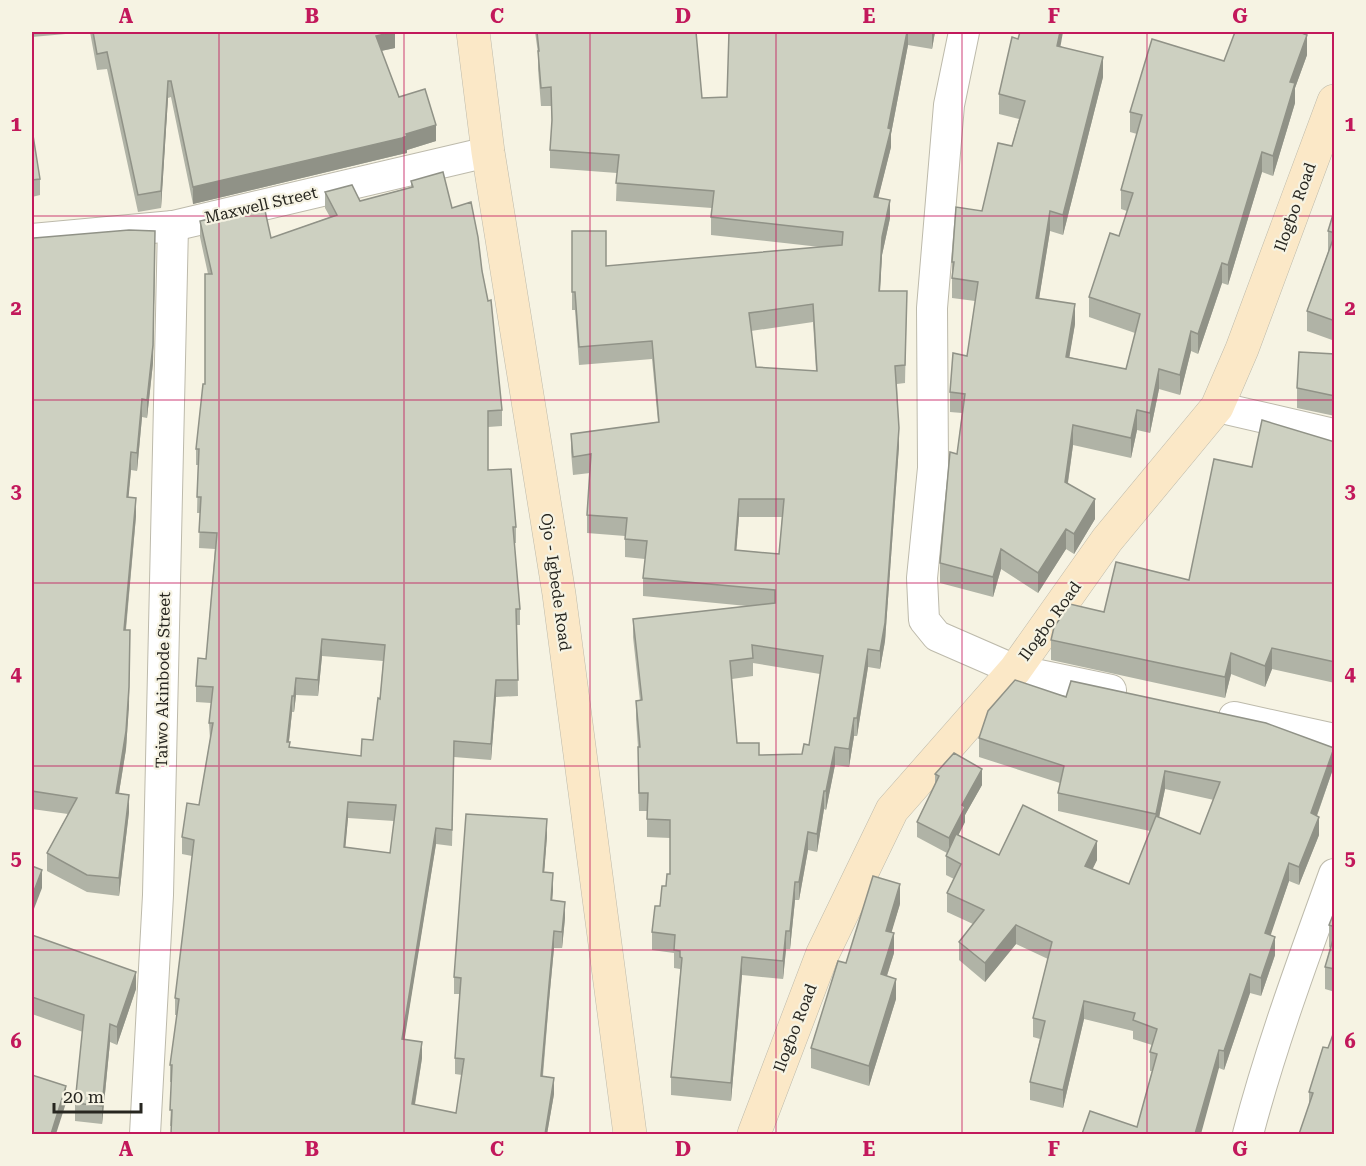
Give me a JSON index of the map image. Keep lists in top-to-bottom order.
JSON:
{
  "streets": {
    "main road": ["Ilogbo Road", "Ojo - Igbede Road"],
    "street": ["Maxwell Street", "Taiwo Akinbode Street"]
  },
  "crossings": [
    ["Maxwell Street", "Ojo - Igbede Road"],
    ["Maxwell Street", "Taiwo Akinbode Street"]
  ],
  "scale_bar": "20 m",
  "grid": {
    "columns": [
      "A",
      "B",
      "C",
      "D",
      "E",
      "F",
      "G"
    ],
    "rows": [
      "1",
      "2",
      "3",
      "4",
      "5",
      "6"
    ]
  }
}
